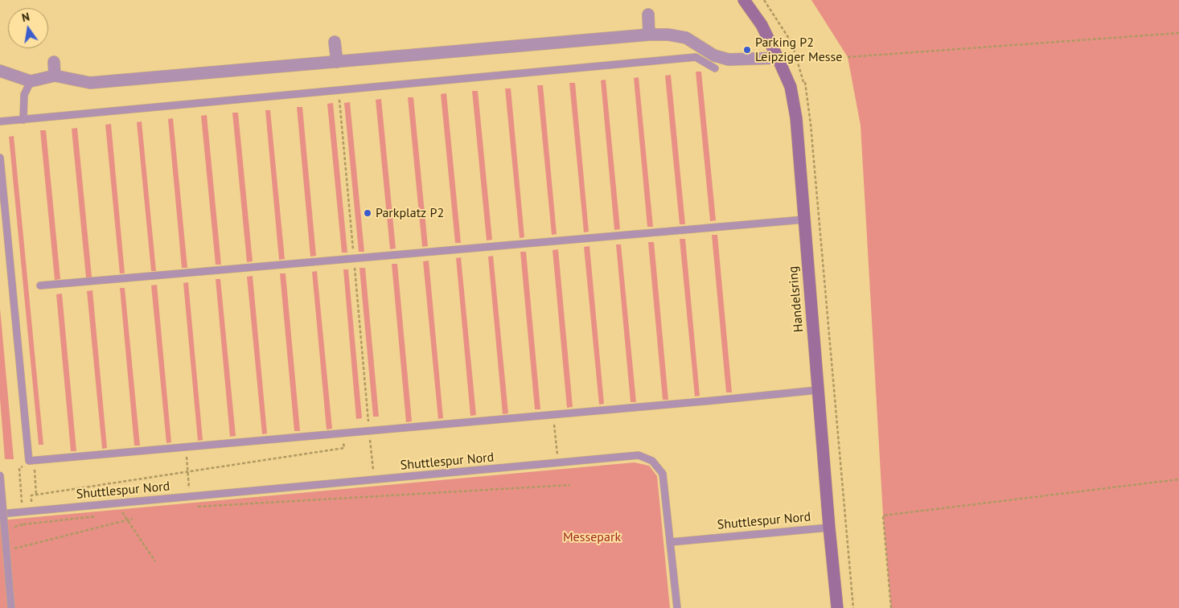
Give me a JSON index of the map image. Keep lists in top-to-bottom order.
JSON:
{
  "streets": {
    "main road": ["Handelsring"],
    "lane": ["Shuttlespur Nord"]
  },
  "crossings": [
    ["Handelsring", "Shuttlespur Nord"]
  ],
  "parks": ["Messepark"],
  "places": ["Parking P2 Leipziger Messe", "Parkplatz P2"],
  "north": "top"
}
